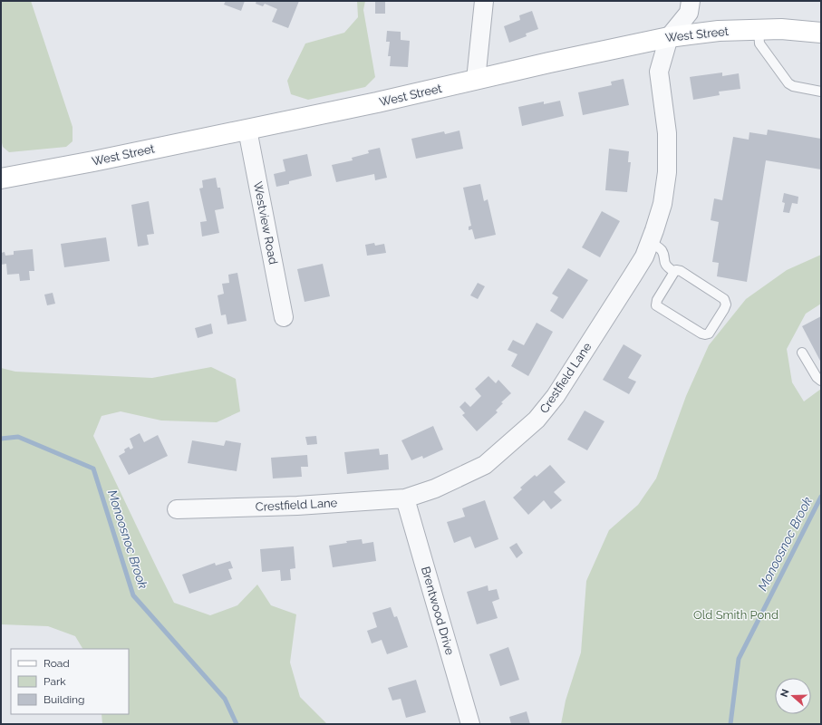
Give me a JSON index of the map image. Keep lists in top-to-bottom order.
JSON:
{
  "streets": {
    "main road": ["West Street"],
    "street": ["Westview Road", "Crestfield Lane", "Brentwood Drive"]
  },
  "crossings": [
    ["West Street", "Westview Road"],
    ["West Street", "Crestfield Lane"],
    ["Crestfield Lane", "Brentwood Drive"]
  ],
  "water": ["Monoosnoc Brook"],
  "parks": ["Old Smith Pond"],
  "legend": ["Road", "Park", "Building"],
  "north": "left"
}
